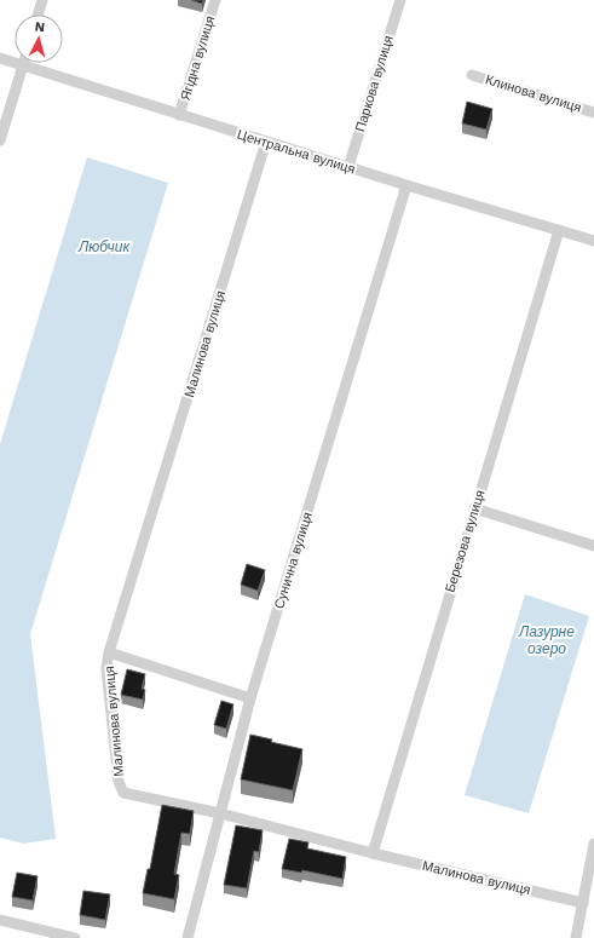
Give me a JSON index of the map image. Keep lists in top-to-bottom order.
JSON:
{
  "streets": {
    "street": [
      "Ягідна вулиця",
      "Паркова вулиця",
      "Клинова вулиця",
      "Центральна вулиця",
      "Малинова вулиця",
      "Березова вулиця",
      "Сунична вулиця"
    ]
  },
  "crossings": [
    ["Ягідна вулиця", "Центральна вулиця"],
    ["Паркова вулиця", "Центральна вулиця"],
    ["Центральна вулиця", "Малинова вулиця"],
    ["Центральна вулиця", "Березова вулиця"],
    ["Центральна вулиця", "Сунична вулиця"],
    ["Малинова вулиця", "Березова вулиця"],
    ["Малинова вулиця", "Сунична вулиця"]
  ],
  "water": ["Любчик", "Лазурне озеро"],
  "north": "top"
}
